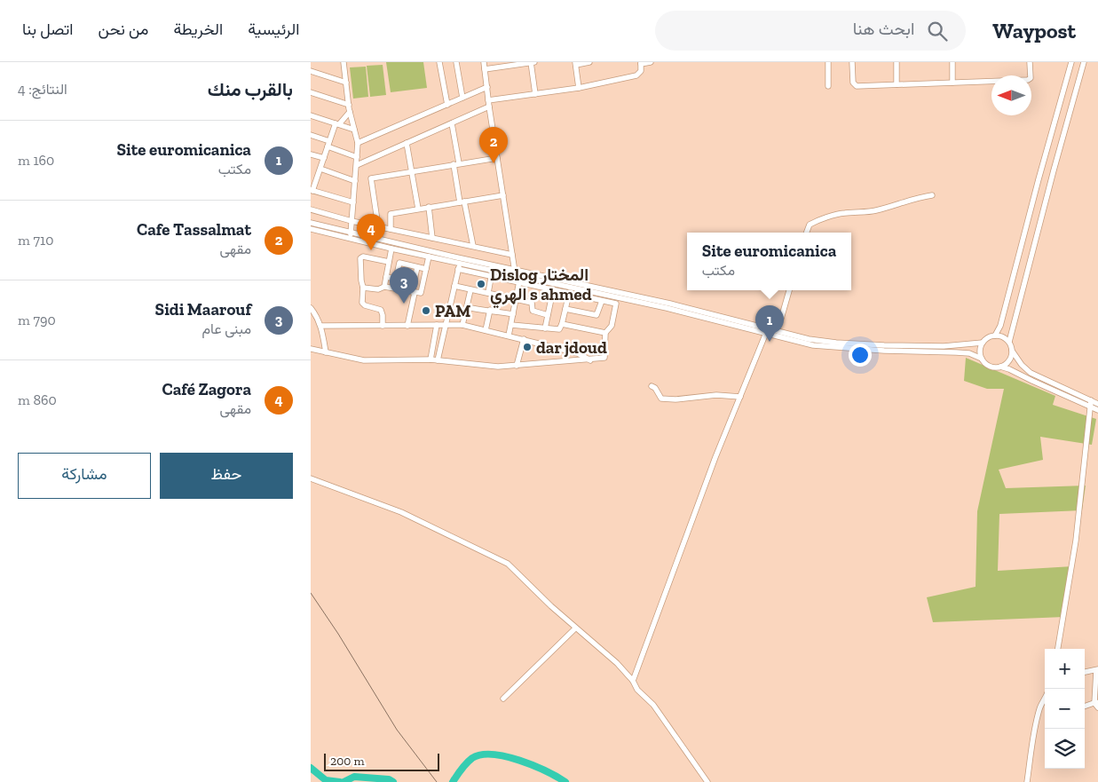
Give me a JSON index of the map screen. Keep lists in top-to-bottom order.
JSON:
{
  "places": ["Dislog المختار الهري s ahmed", "PAM", "dar jdoud"],
  "scale_bar": "200 m",
  "north": "left",
  "page": {
    "header": "Waypost",
    "search": "ابحث هنا",
    "nav": [
      "الرئيسية",
      "الخريطة",
      "من نحن",
      "اتصل بنا"
    ],
    "heading": ["بالقرب منك", "النتائج: 4"],
    "list": [
      {
        "mark": "1",
        "name": "Site euromicanica",
        "note": "مكتب",
        "value": "160 m"
      },
      {
        "mark": "2",
        "name": "Cafe Tassalmat",
        "note": "مقهى",
        "value": "710 m"
      },
      {
        "mark": "3",
        "name": "Sidi Maarouf",
        "note": "مبنى عام",
        "value": "790 m"
      },
      {
        "mark": "4",
        "name": "Café Zagora",
        "note": "مقهى",
        "value": "860 m"
      }
    ],
    "pins": [
      "2",
      "4",
      "3",
      "1"
    ],
    "popup": ["Site euromicanica", "مكتب"],
    "buttons": ["حفظ", "مشاركة"],
    "map_buttons": ["+", "−"],
    "scale": "200 m"
  }
}
